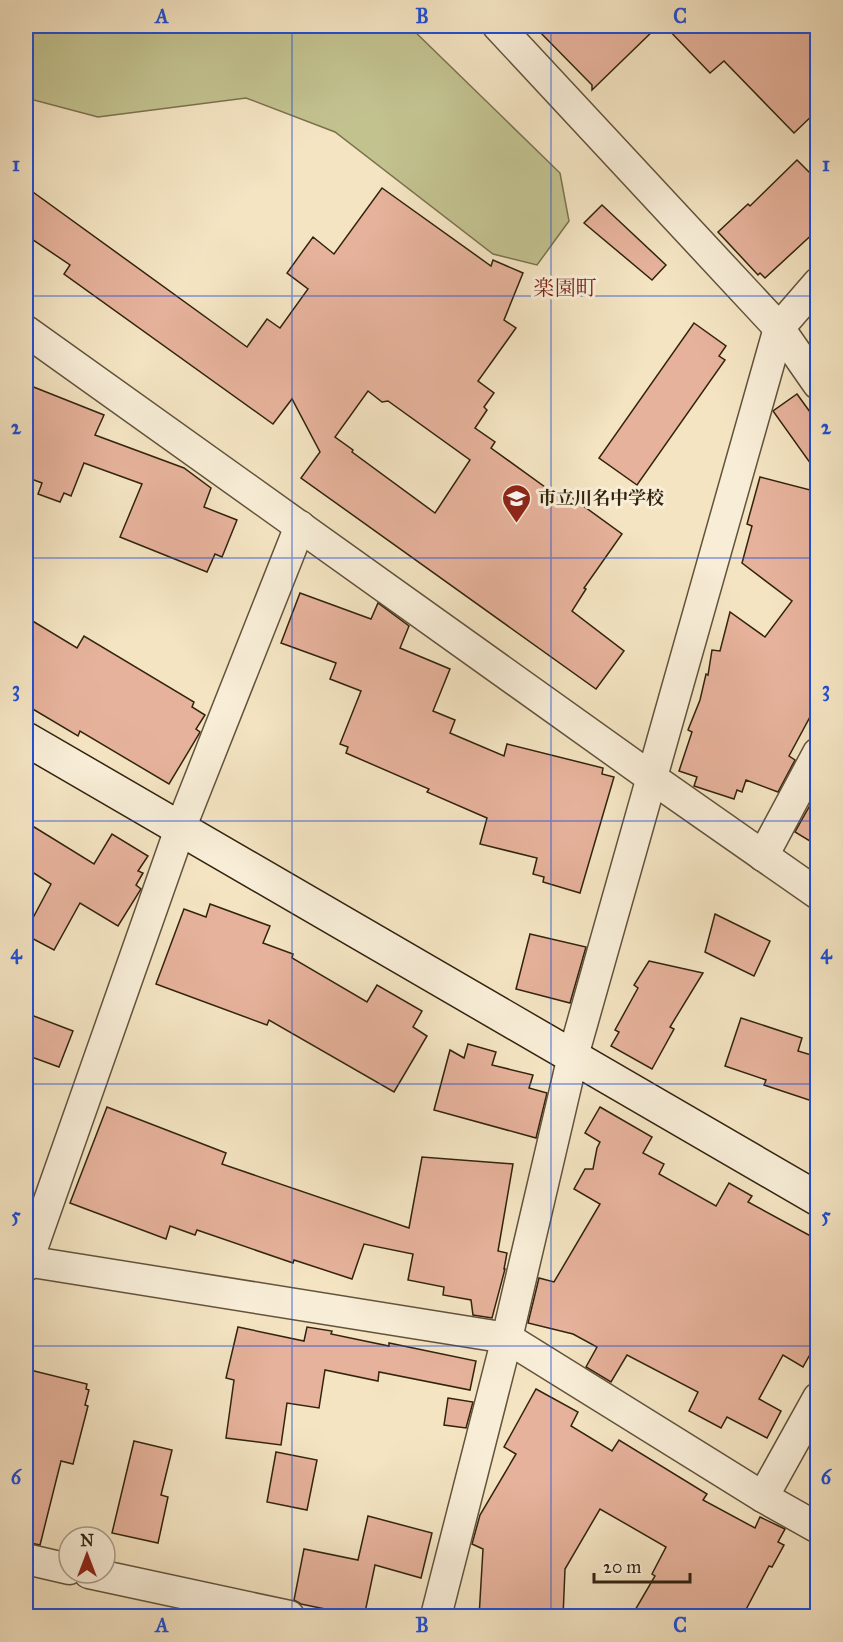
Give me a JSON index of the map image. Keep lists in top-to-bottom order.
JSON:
{
  "districts": ["楽園町"],
  "places": {
    "school or university": ["市立川名中学校"]
  },
  "scale_bar": "20 m",
  "north": "top",
  "grid": {
    "columns": ["A", "B", "C"],
    "rows": [
      "1",
      "2",
      "3",
      "4",
      "5",
      "6"
    ]
  }
}
